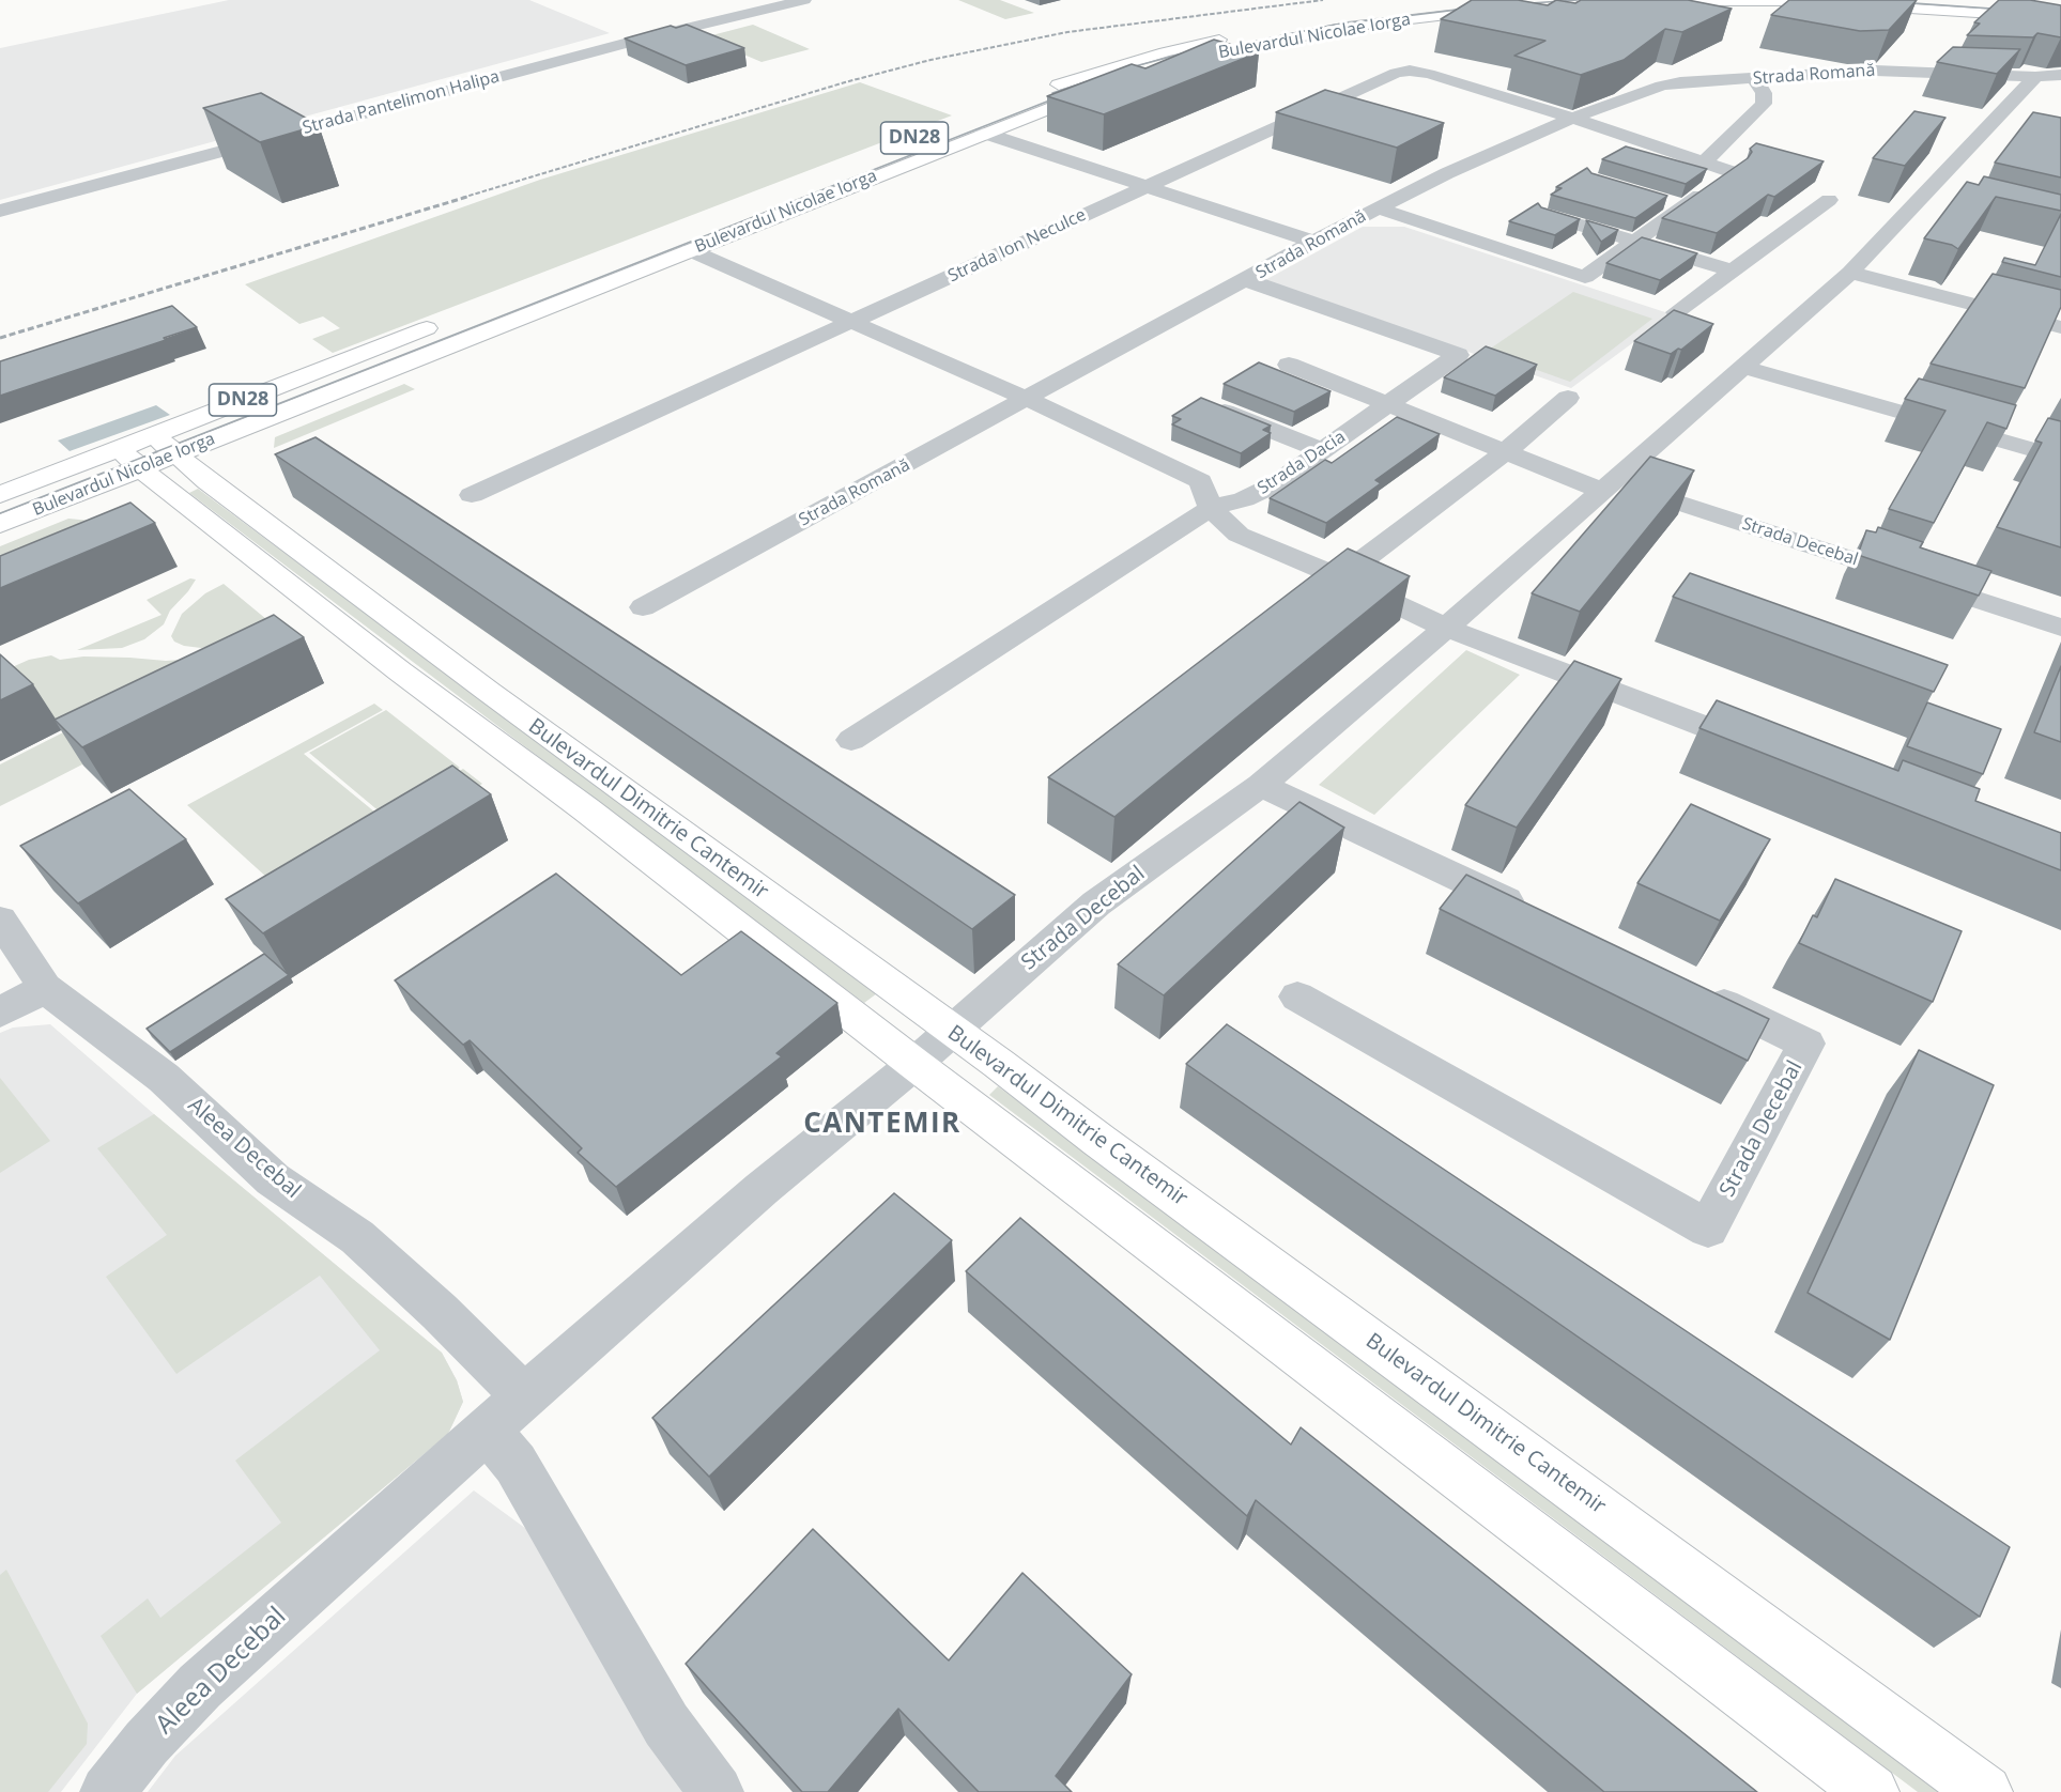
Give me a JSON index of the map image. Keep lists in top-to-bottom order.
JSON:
{
  "streets": {
    "main road": ["Bulevardul Nicolae Iorga", "DN28", "Bulevardul Dimitrie Cantemir"],
    "street": [
      "Strada Romană",
      "Strada Pantelimon Halipa",
      "Strada Ion Neculce",
      "Strada Dacia",
      "Strada Decebal",
      "Aleea Decebal"
    ]
  },
  "crossings": [
    ["Bulevardul Nicolae Iorga", "Bulevardul Dimitrie Cantemir"],
    ["Strada Romană", "Strada Ion Neculce"],
    ["Strada Romană", "Strada Dacia"],
    ["Strada Romană", "Strada Decebal"],
    ["Strada Decebal", "Bulevardul Dimitrie Cantemir"],
    ["Strada Decebal", "Aleea Decebal"],
    ["Bulevardul Dimitrie Cantemir", "Aleea Decebal"]
  ],
  "districts": ["CANTEMIR"]
}
